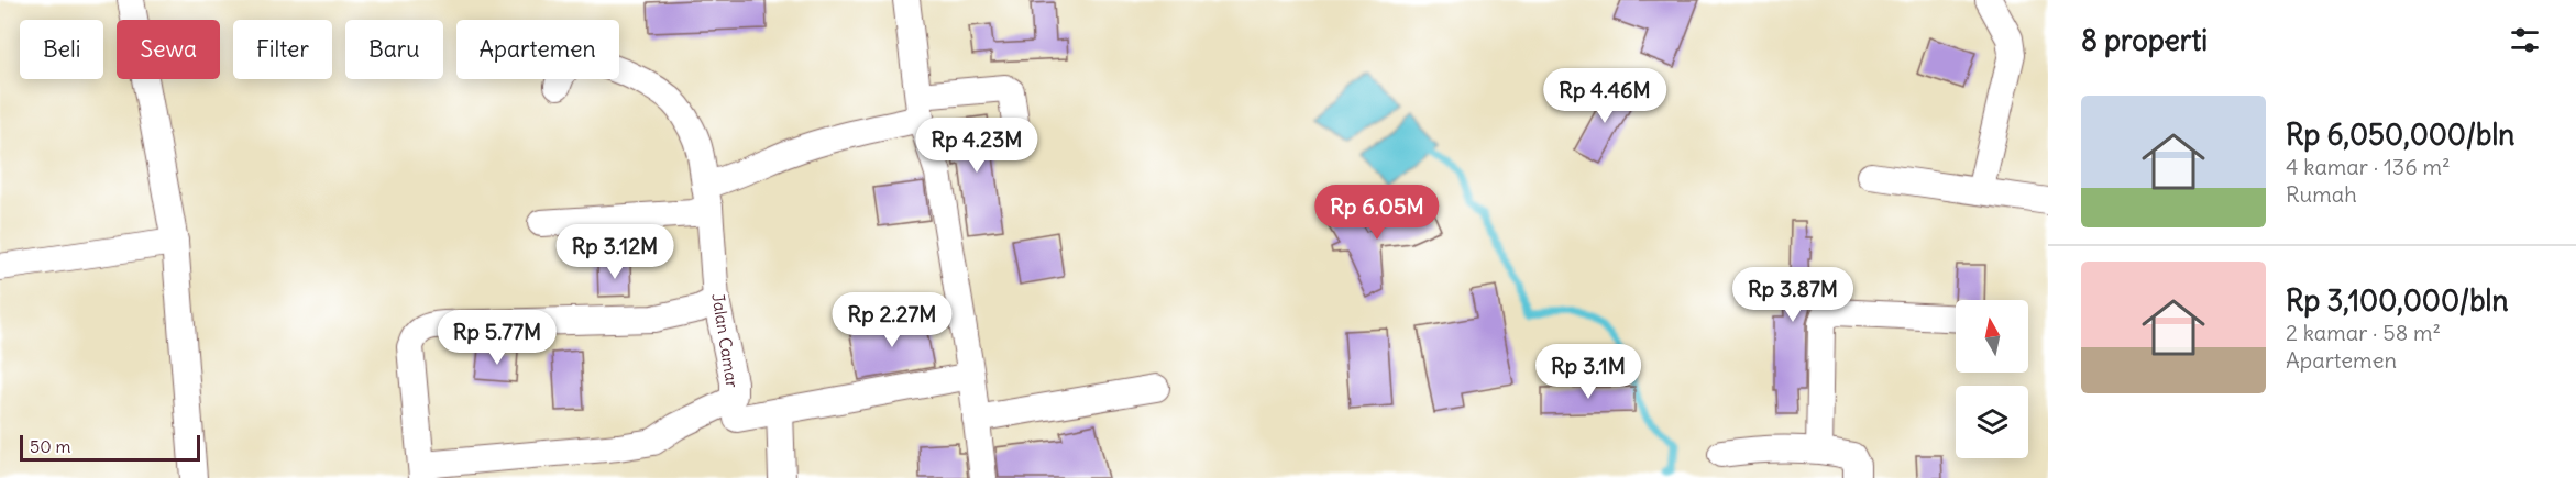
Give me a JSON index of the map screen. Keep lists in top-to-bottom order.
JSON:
{
  "streets": {
    "street": ["Jalan Camar"]
  },
  "scale_bar": "50 m",
  "north": "top",
  "page": {
    "heading": "8 properti",
    "chip": [
      "Beli",
      "Sewa",
      "Filter",
      "Baru",
      "Apartemen"
    ],
    "price": [
      "Rp 4.46M",
      "Rp 4.23M",
      "Rp 6.05M",
      "Rp 3.12M",
      "Rp 3.87M",
      "Rp 2.27M",
      "Rp 5.77M",
      "Rp 3.1M"
    ],
    "list": [
      {
        "name": "Rp 6,050,000/bln",
        "note": "4 kamar · 136 m² · Rumah"
      },
      {
        "name": "Rp 3,100,000/bln",
        "note": "2 kamar · 58 m² · Apartemen"
      }
    ],
    "scale": "50 m"
  }
}
